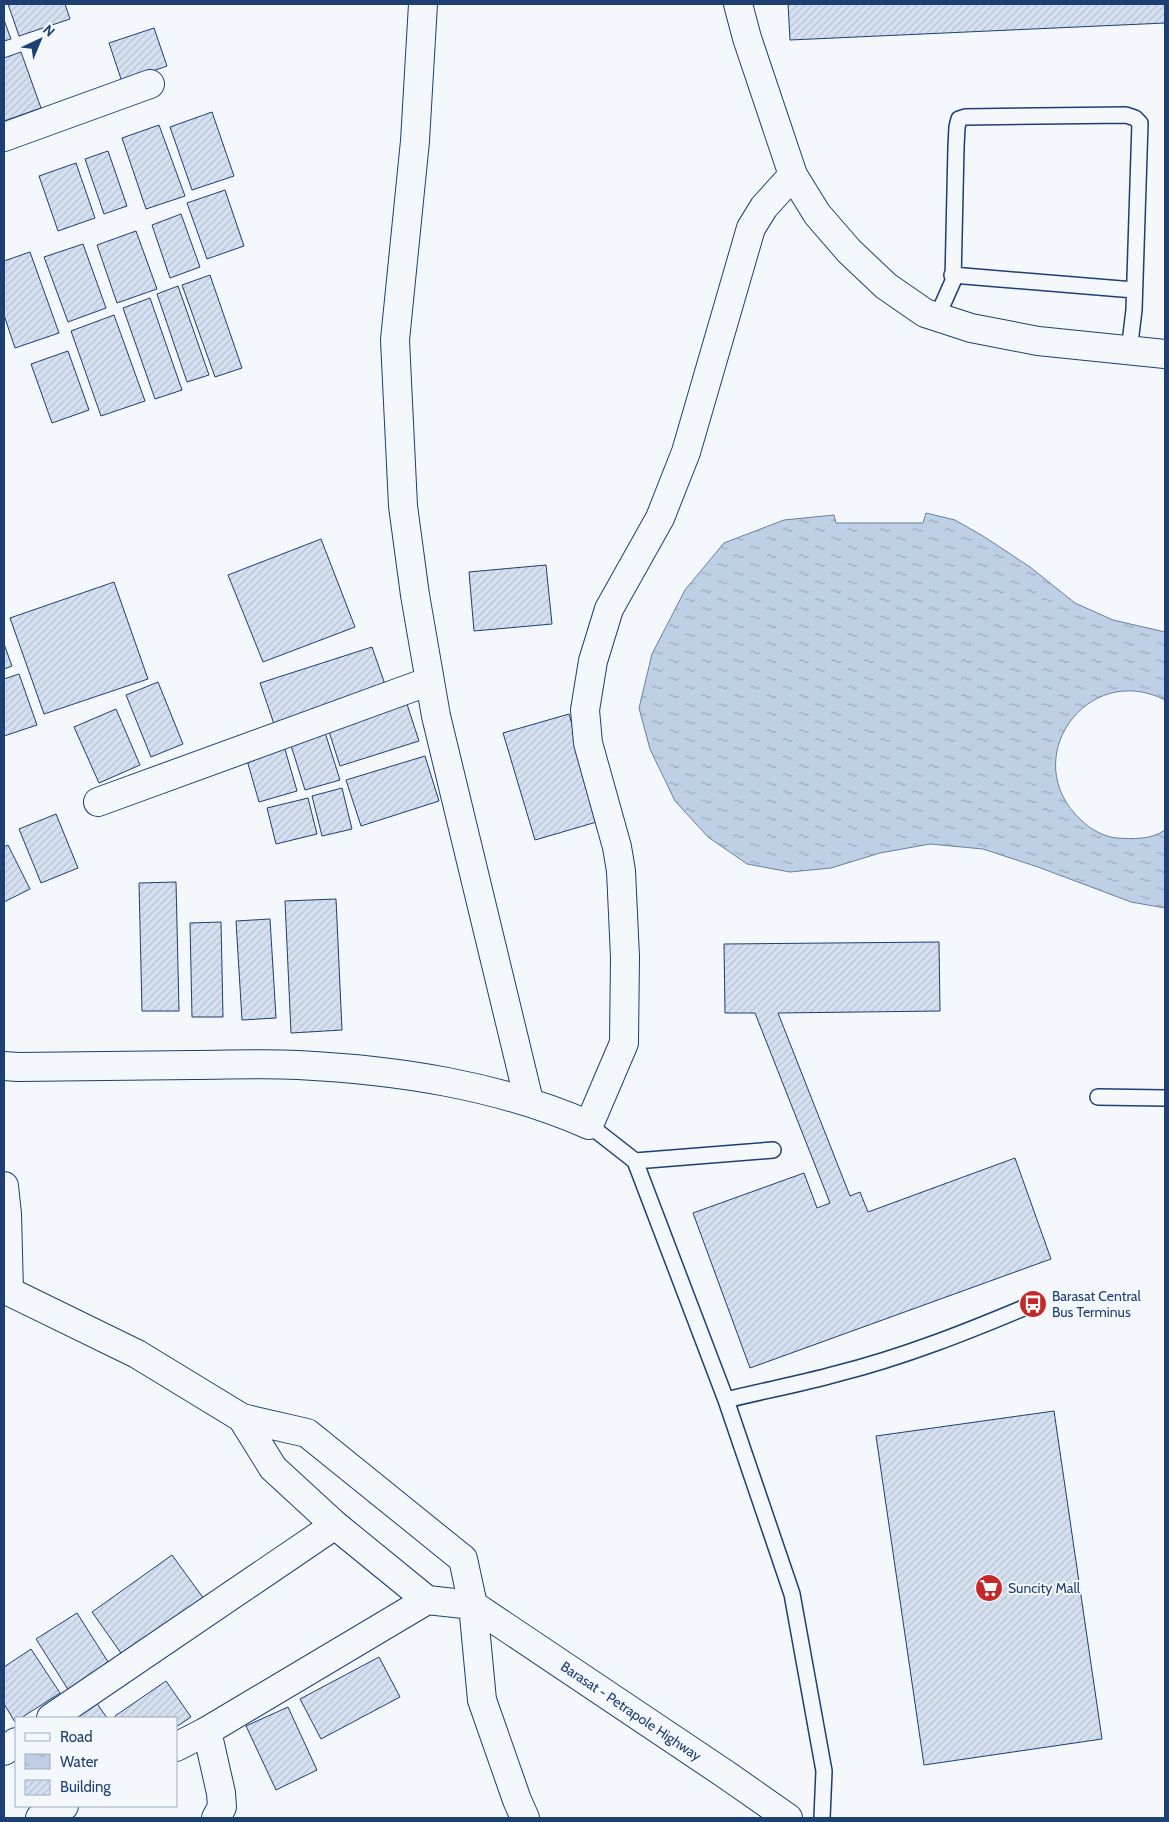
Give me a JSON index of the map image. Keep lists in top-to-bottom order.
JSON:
{
  "streets": {
    "main road": ["Barasat - Petrapole Highway"]
  },
  "places": {
    "bus stop": ["Barasat Central Bus Terminus"],
    "supermarket": ["Suncity Mall"]
  },
  "legend": ["Road", "Water", "Building"],
  "north": "top right"
}
